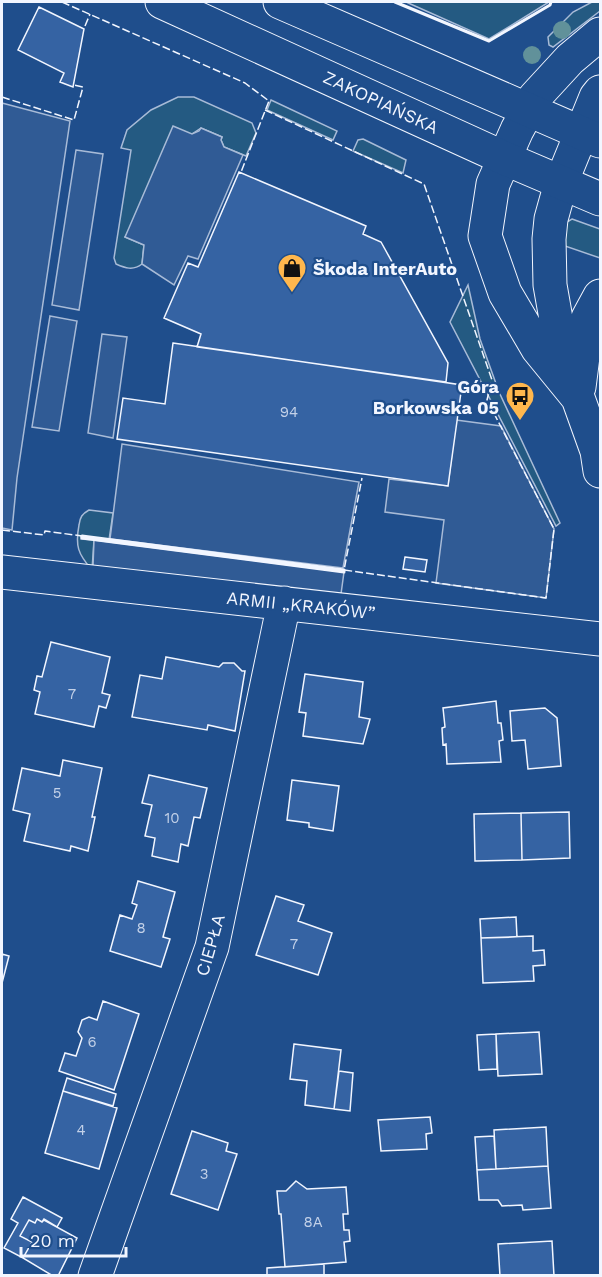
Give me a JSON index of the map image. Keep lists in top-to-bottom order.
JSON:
{
  "streets": {
    "street": ["ZAKOPIAŃSKA", "ARMII „KRAKÓW”", "CIEPŁA"]
  },
  "crossings": [
    ["ARMII „KRAKÓW”", "CIEPŁA"]
  ],
  "places": {
    "shop": ["Škoda InterAuto"],
    "bus stop": ["Góra Borkowska 05"]
  },
  "house_numbers": [
    "94",
    "7",
    "5",
    "10",
    "8",
    "7",
    "6",
    "4",
    "3",
    "8A"
  ],
  "scale_bar": "20 m"
}
